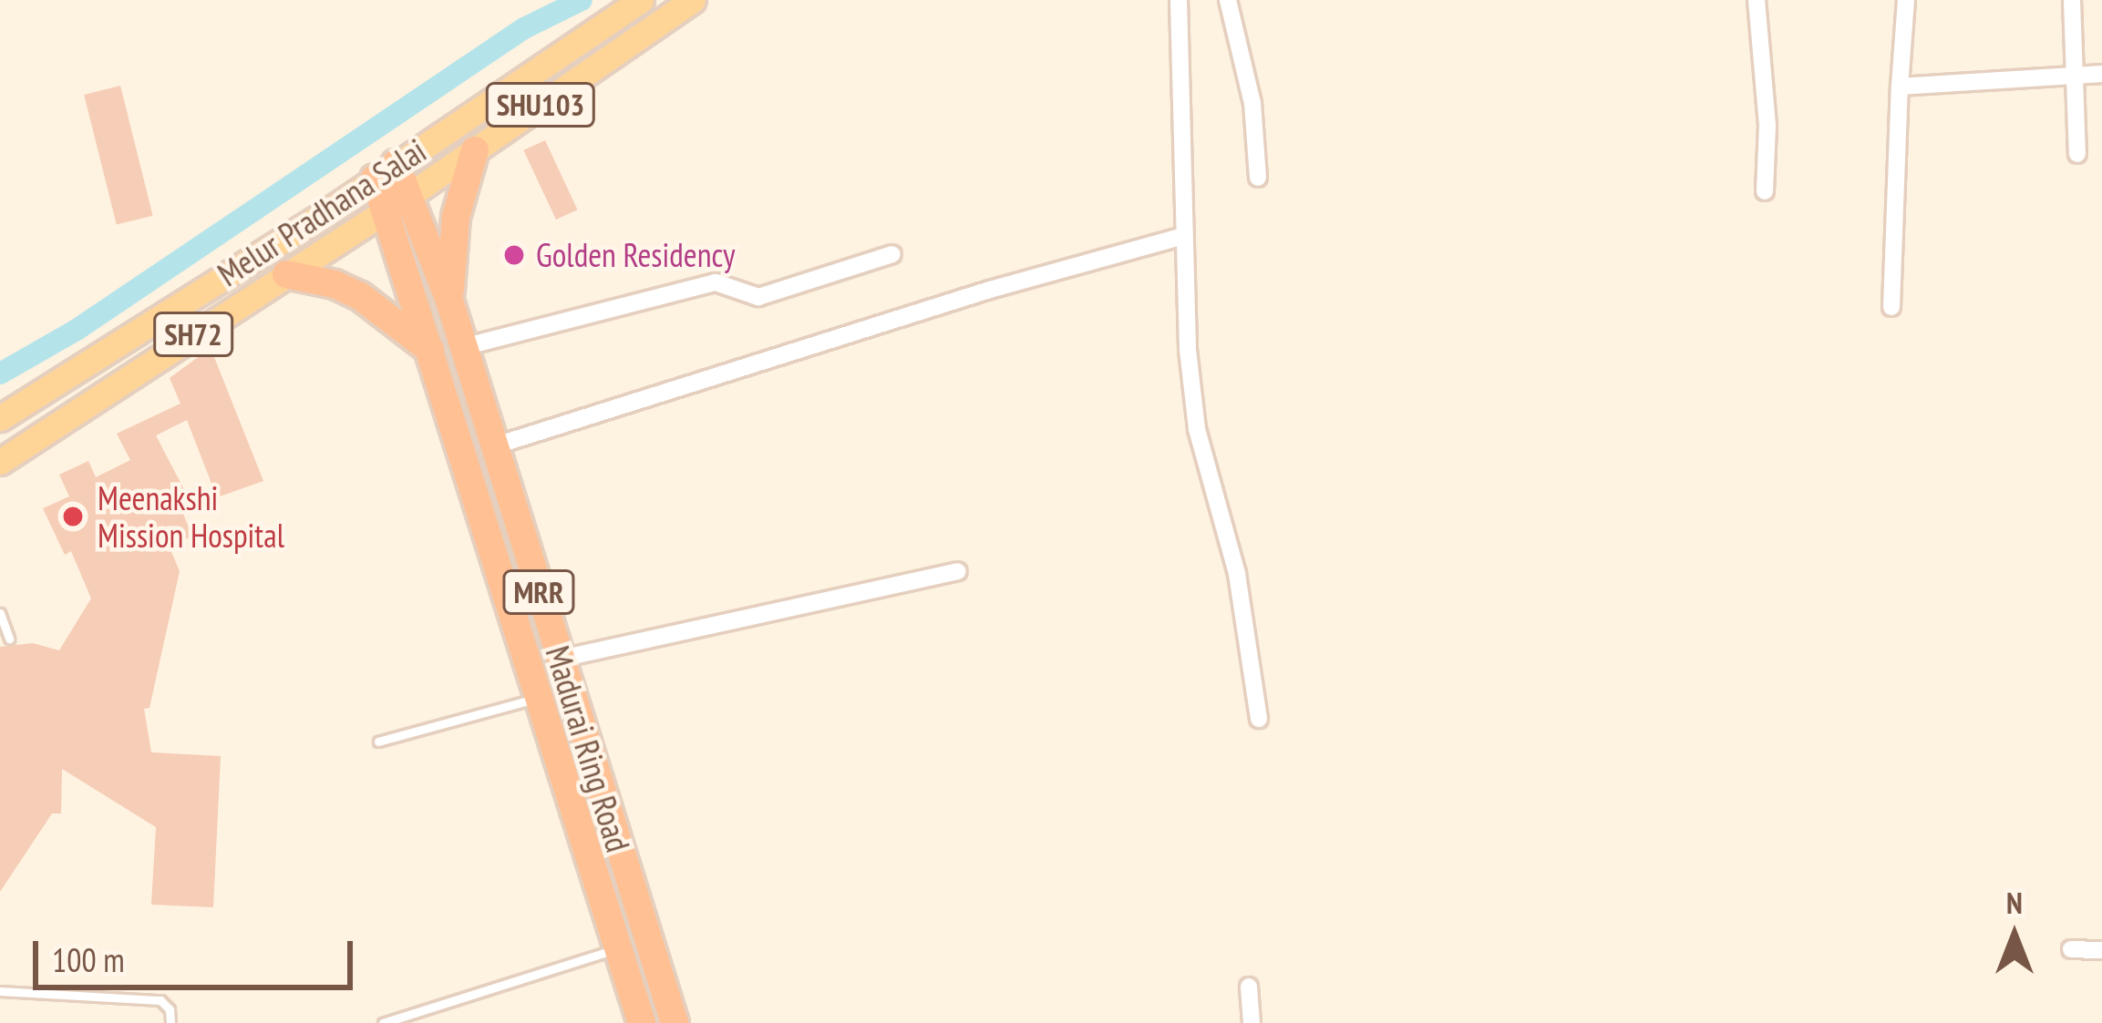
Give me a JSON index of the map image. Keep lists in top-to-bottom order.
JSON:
{
  "streets": {
    "highway": ["MRR", "Madurai Ring Road"],
    "main road": ["SHU103", "Melur Pradhana Salai", "SH72"]
  },
  "crossings": [
    ["Melur Pradhana Salai", "Madurai Ring Road"]
  ],
  "places": ["Golden Residency", "Meenakshi Mission Hospital"],
  "scale_bar": "100 m",
  "north": "top"
}
